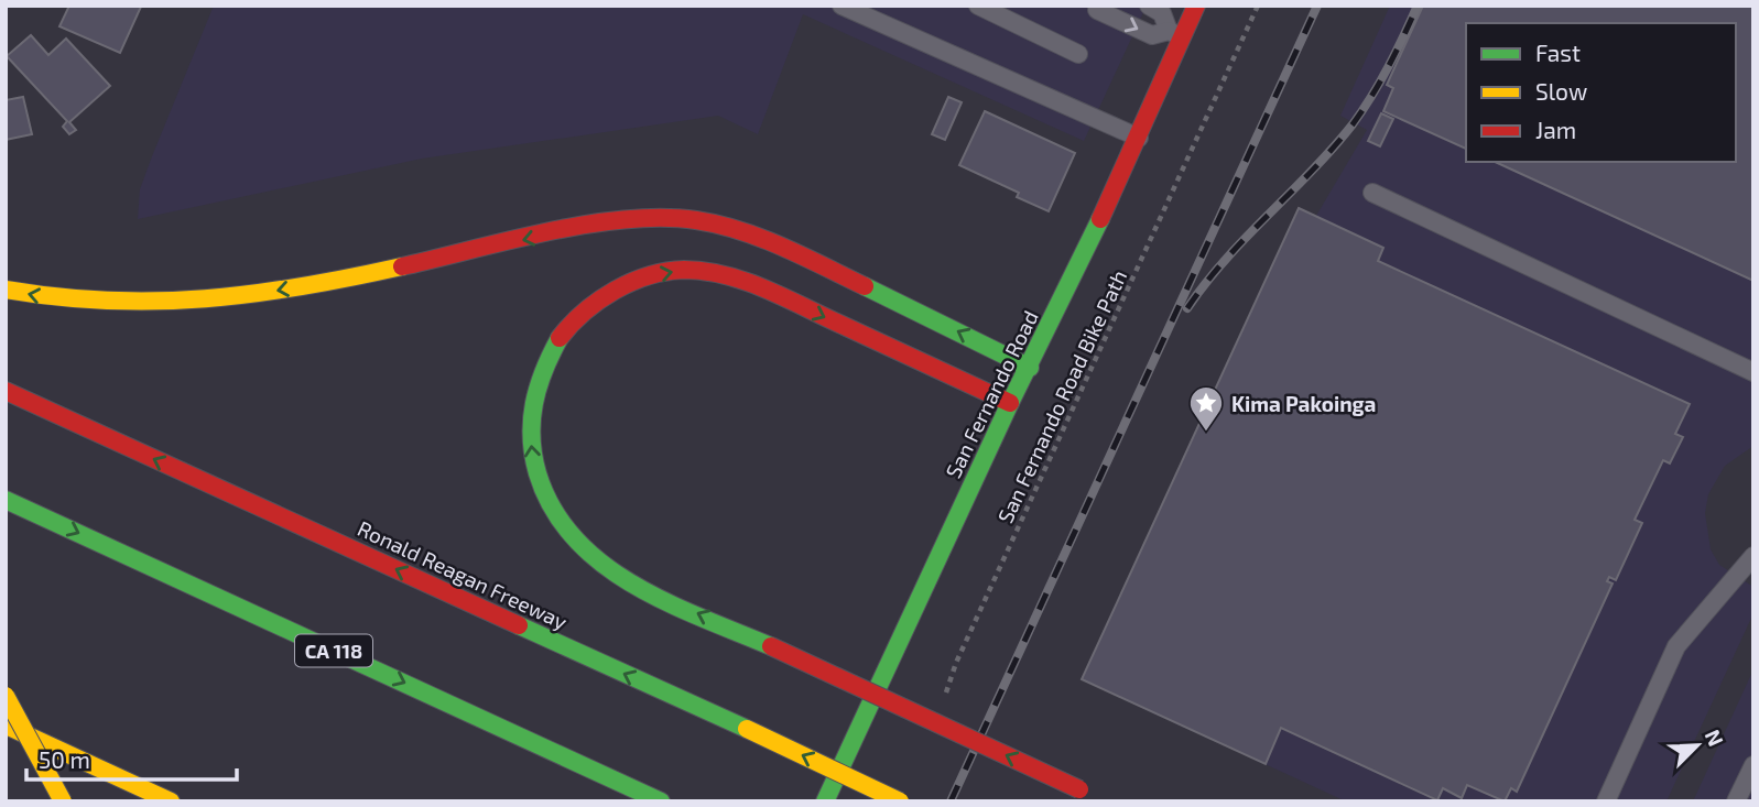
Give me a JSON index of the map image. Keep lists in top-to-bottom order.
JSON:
{
  "streets": {
    "main road": ["San Fernando Road", "Ronald Reagan Freeway", "CA 118"],
    "path": ["San Fernando Road Bike Path"]
  },
  "places": {
    "place": ["Kima Pakoinga"]
  },
  "legend": ["Fast", "Slow", "Jam"],
  "scale_bar": "50 m",
  "north": "top right"
}
